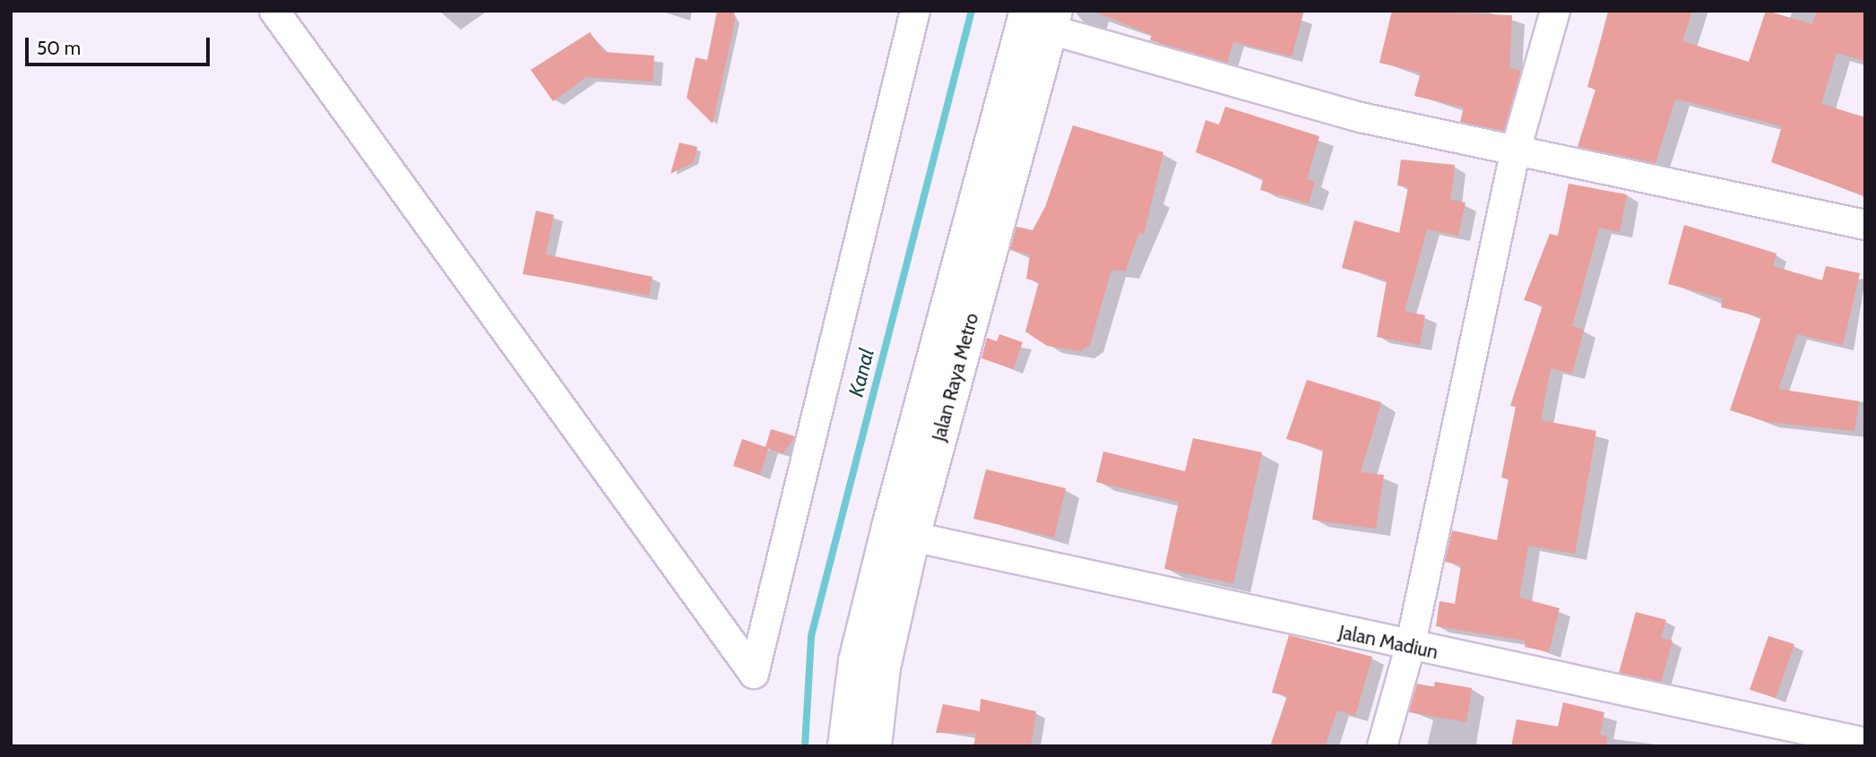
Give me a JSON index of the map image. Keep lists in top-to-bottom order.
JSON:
{
  "streets": {
    "highway": ["Jalan Raya Metro"],
    "street": ["Jalan Madiun"]
  },
  "crossings": [
    ["Jalan Raya Metro", "Jalan Madiun"]
  ],
  "water": ["Kanal"],
  "scale_bar": "50 m"
}
